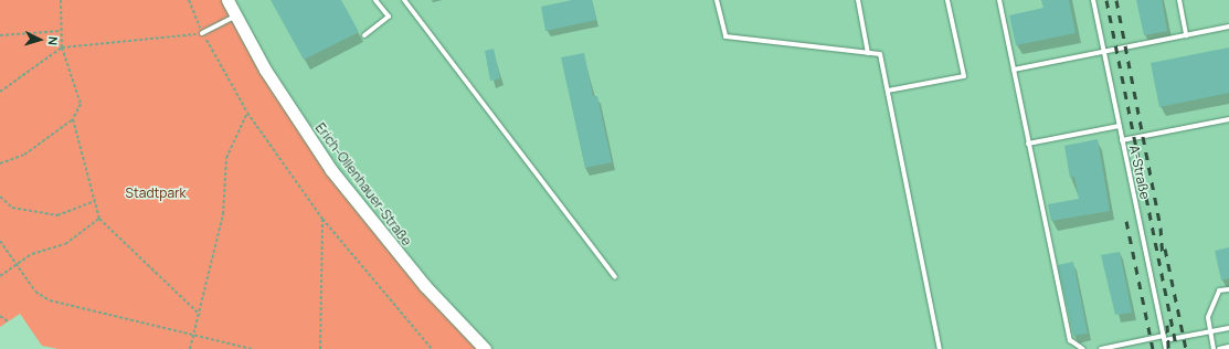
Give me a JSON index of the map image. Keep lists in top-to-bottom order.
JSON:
{
  "streets": {
    "street": ["Erich-Ollenhauer-Straße"],
    "lane": ["A-Straße"]
  },
  "parks": ["Stadtpark"],
  "north": "right"
}
